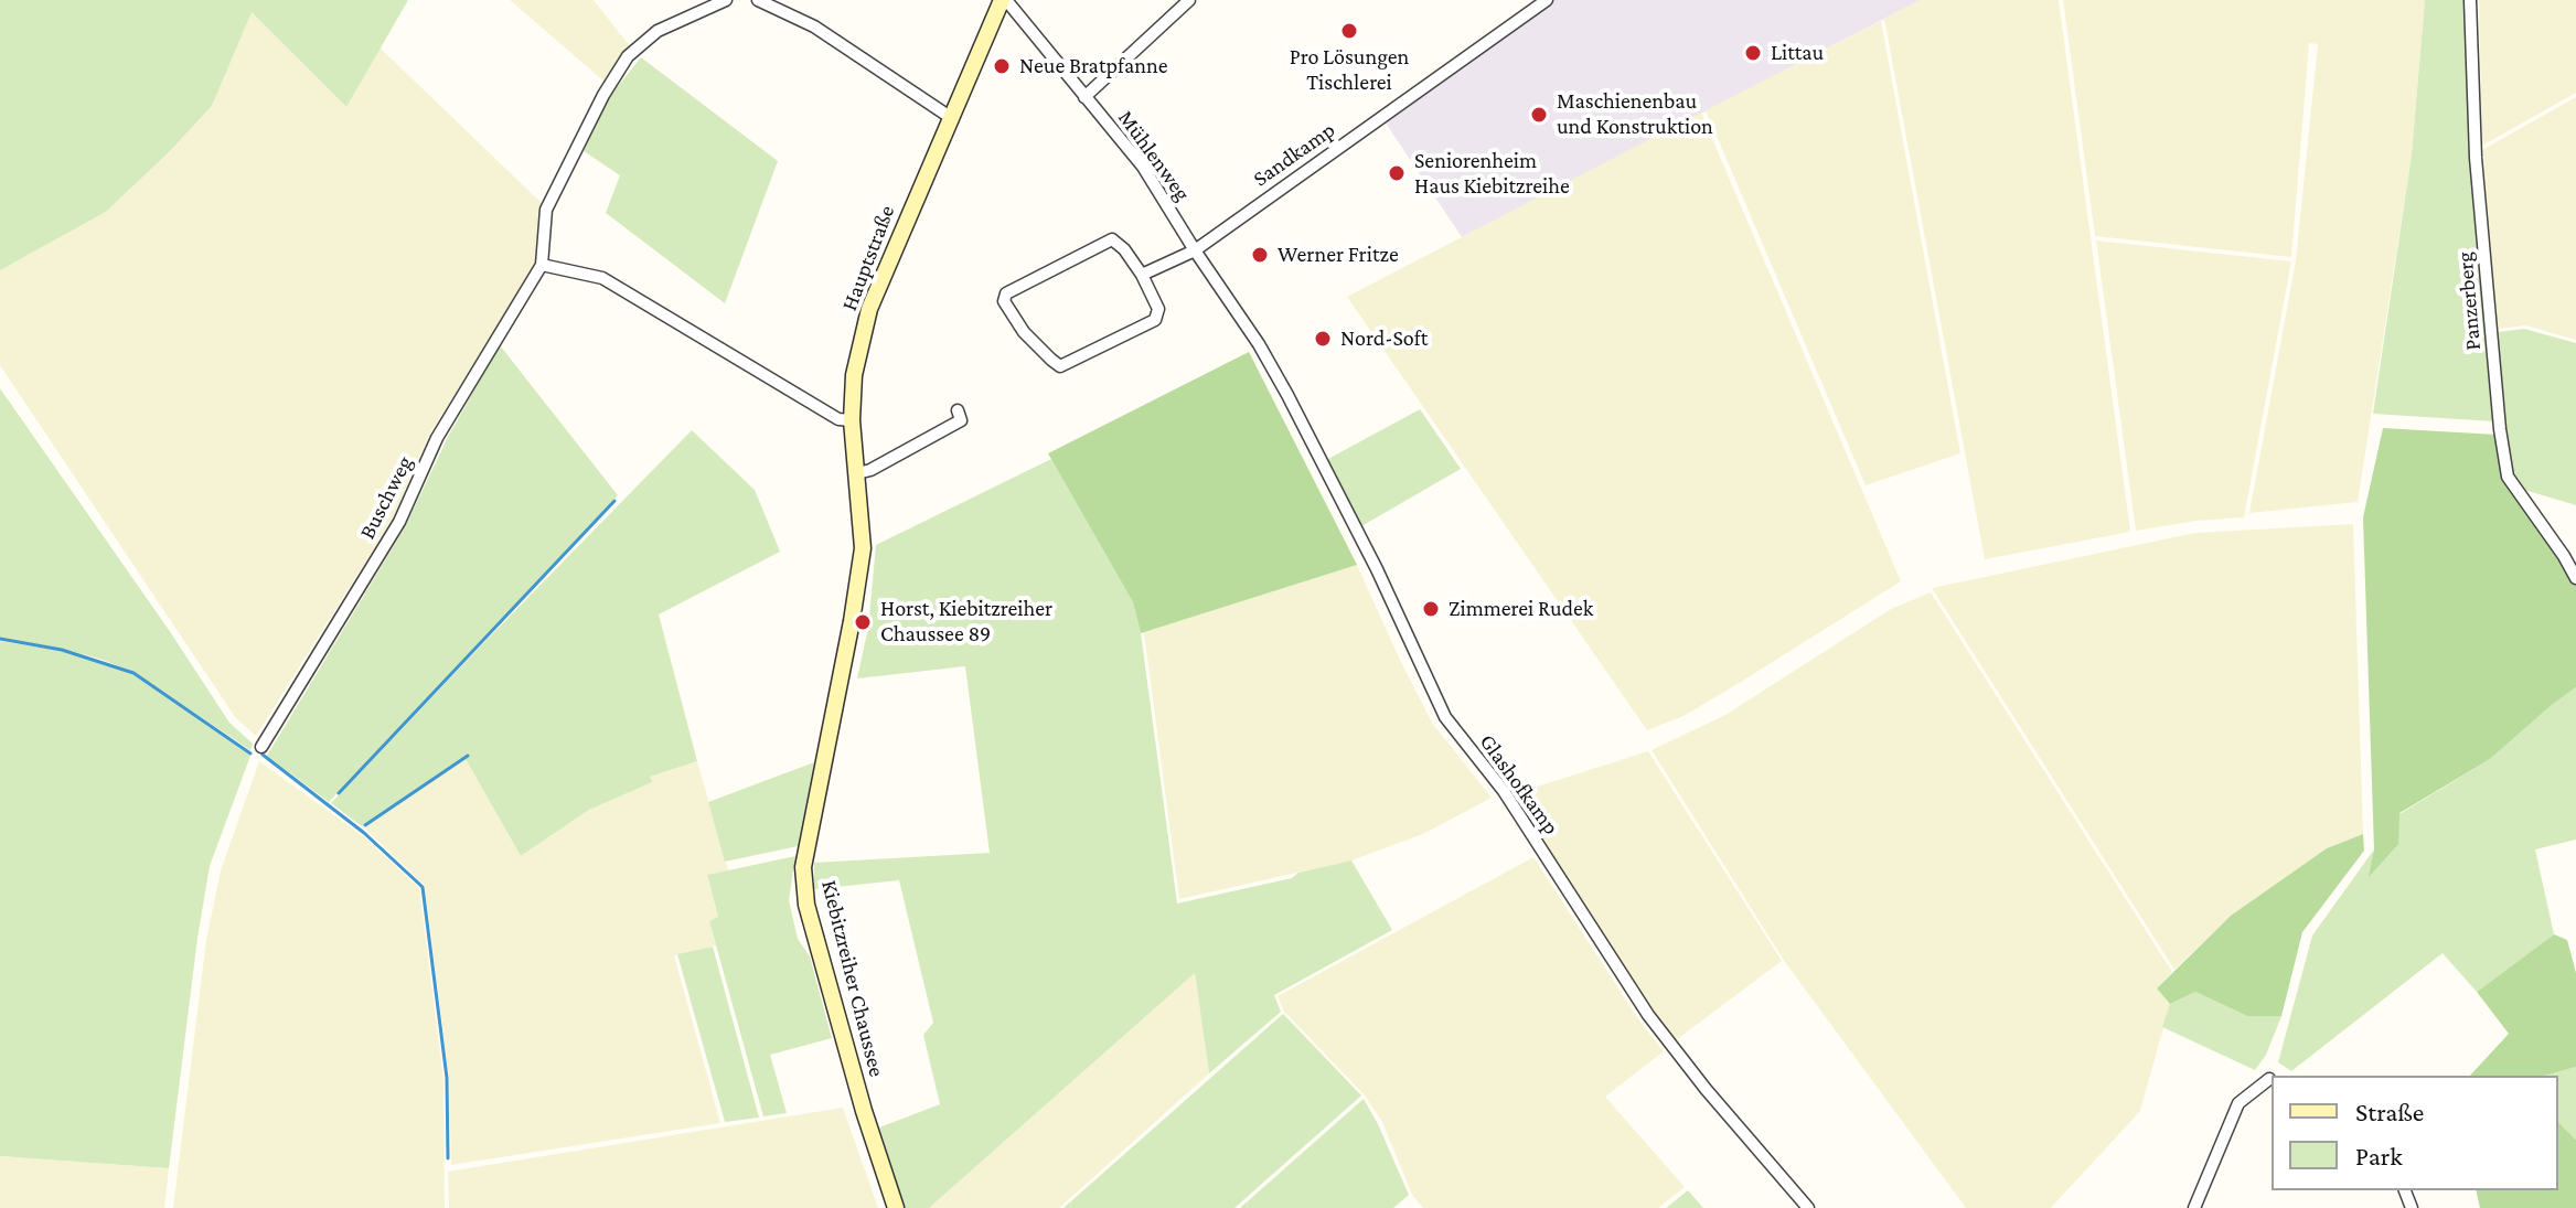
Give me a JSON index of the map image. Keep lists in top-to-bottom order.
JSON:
{
  "streets": {
    "street": [
      "Sandkamp",
      "Mühlenweg",
      "Hauptstraße",
      "Panzerberg",
      "Buschweg",
      "Glashofkamp",
      "Kiebitzreiher Chaussee"
    ]
  },
  "crossings": [
    ["Sandkamp", "Mühlenweg"],
    ["Mühlenweg", "Hauptstraße"],
    ["Mühlenweg", "Glashofkamp"],
    ["Hauptstraße", "Kiebitzreiher Chaussee"]
  ],
  "places": [
    "Pro Lösungen Tischlerei",
    "Littau",
    "Neue Bratpfanne",
    "Maschienenbau und Konstruktion",
    "Seniorenheim Haus Kiebitzreihe",
    "Werner Fritze",
    "Nord-Soft",
    "Zimmerei Rudek",
    "Horst, Kiebitzreiher Chaussee 89"
  ],
  "legend": ["Straße", "Park"]
}
